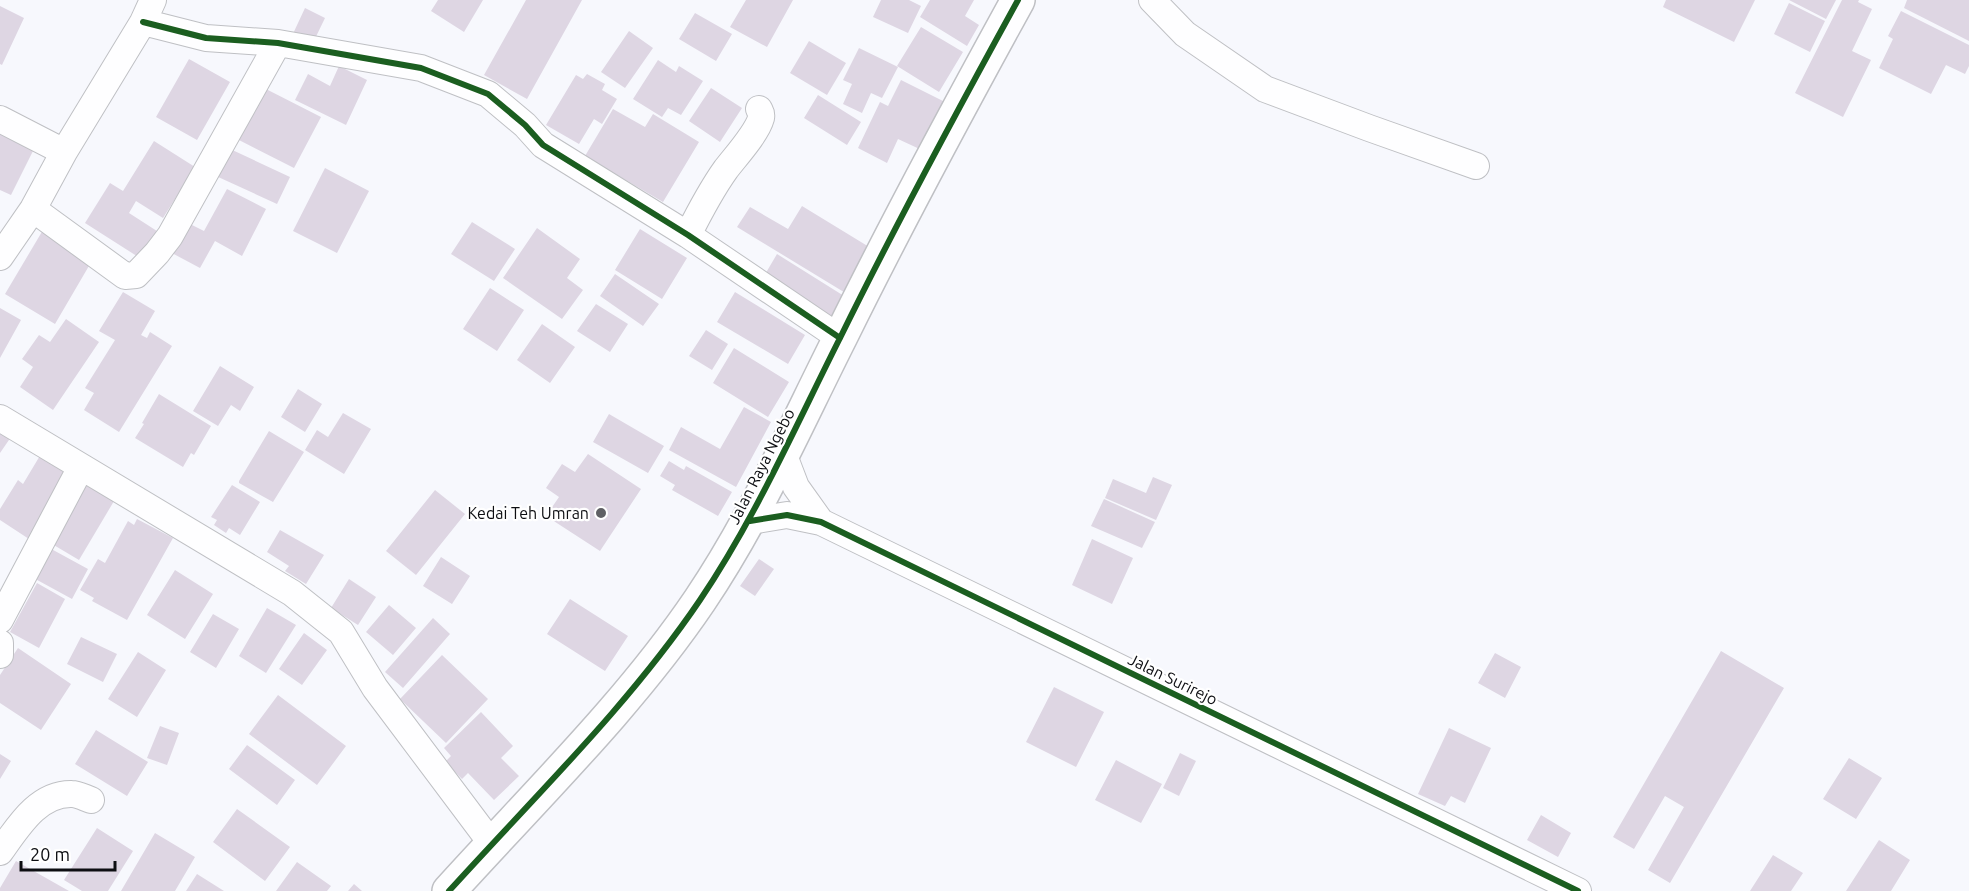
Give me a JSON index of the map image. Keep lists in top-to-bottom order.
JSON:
{
  "streets": {
    "street": ["Jalan Raya Ngebo", "Jalan Surirejo"]
  },
  "crossings": [
    ["Jalan Raya Ngebo", "Jalan Surirejo"]
  ],
  "places": ["Kedai Teh Umran"],
  "scale_bar": "20 m"
}
